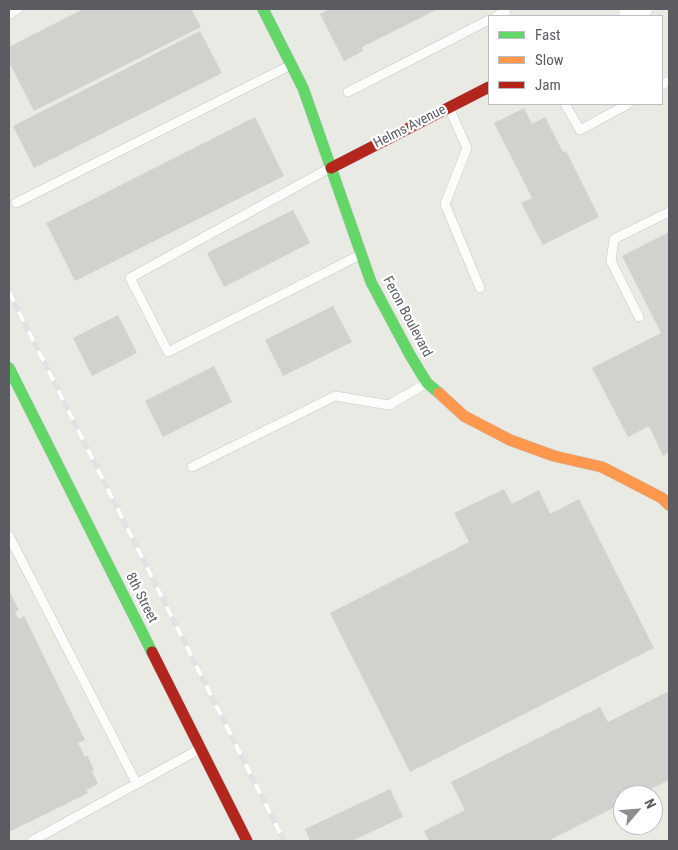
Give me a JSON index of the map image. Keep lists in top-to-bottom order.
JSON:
{
  "streets": {
    "street": ["Helms Avenue", "Feron Boulevard", "8th Street"]
  },
  "crossings": [
    ["Helms Avenue", "Feron Boulevard"]
  ],
  "legend": ["Fast", "Slow", "Jam"],
  "north": "top right"
}
